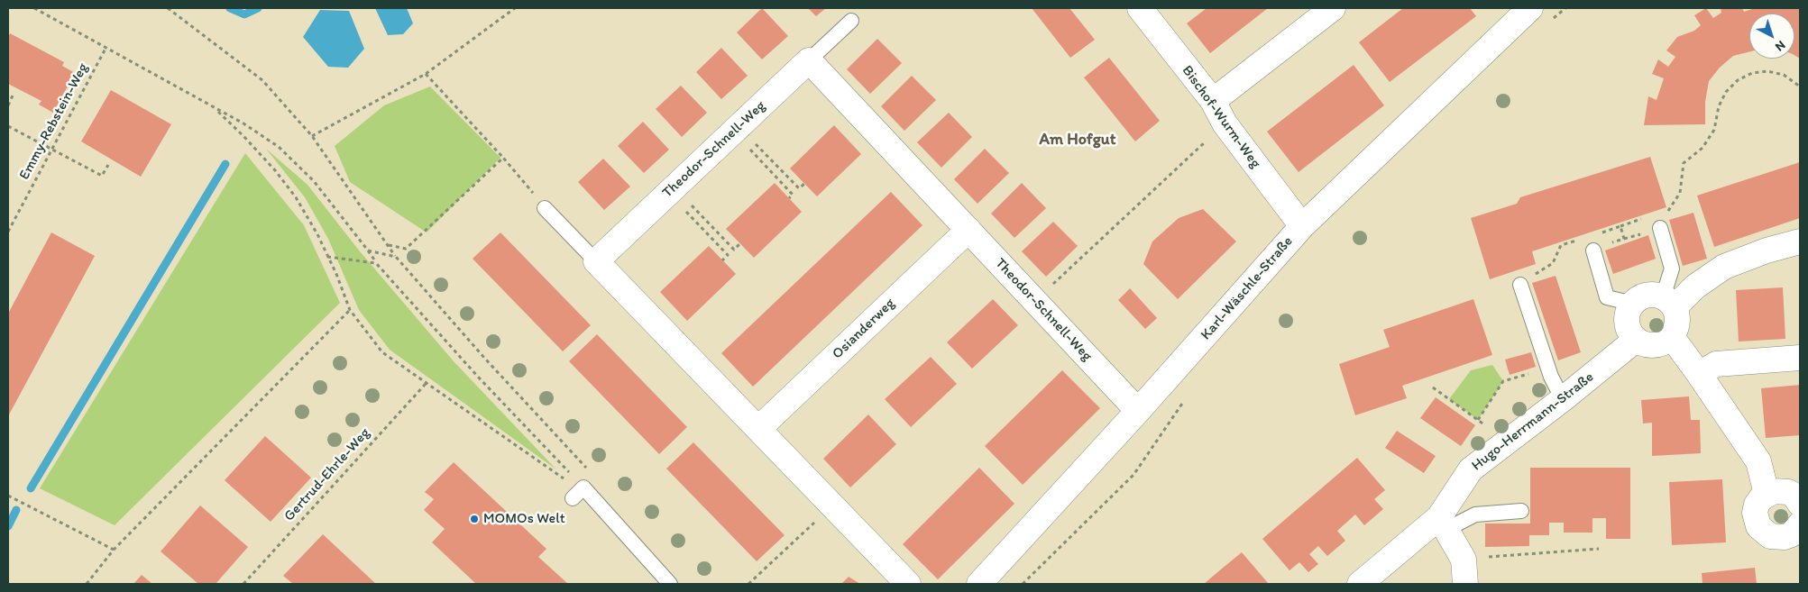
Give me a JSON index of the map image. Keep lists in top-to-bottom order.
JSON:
{
  "streets": {
    "street": [
      "Bischof-Wurm-Weg",
      "Theodor-Schnell-Weg",
      "Karl-Wäschle-Straße",
      "Osianderweg",
      "Hugo-Herrmann-Straße"
    ],
    "path": ["Emmy-Rebstein-Weg", "Gertrud-Ehrle-Weg"]
  },
  "crossings": [
    ["Bischof-Wurm-Weg", "Karl-Wäschle-Straße"],
    ["Theodor-Schnell-Weg", "Karl-Wäschle-Straße"],
    ["Theodor-Schnell-Weg", "Osianderweg"]
  ],
  "districts": ["Am Hofgut"],
  "places": ["MOMOs Welt"],
  "north": "bottom right"
}
